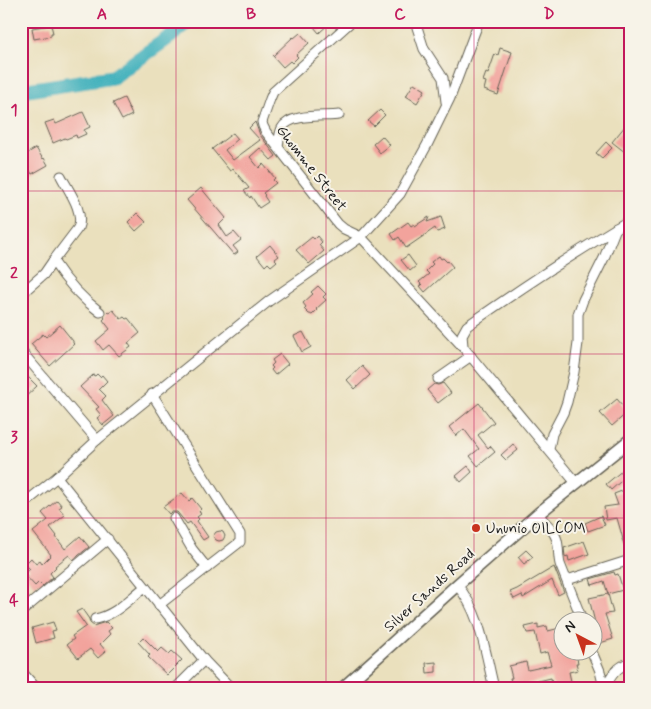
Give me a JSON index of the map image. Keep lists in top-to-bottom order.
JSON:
{
  "streets": {
    "street": ["Ghomme Street", "Silver Sands Road"]
  },
  "crossings": [
    ["Ghomme Street", "Silver Sands Road"]
  ],
  "places": ["Ununio OILCOM"],
  "north": "top left",
  "grid": {
    "columns": [
      "A",
      "B",
      "C",
      "D"
    ],
    "rows": [
      "1",
      "2",
      "3",
      "4"
    ]
  }
}
